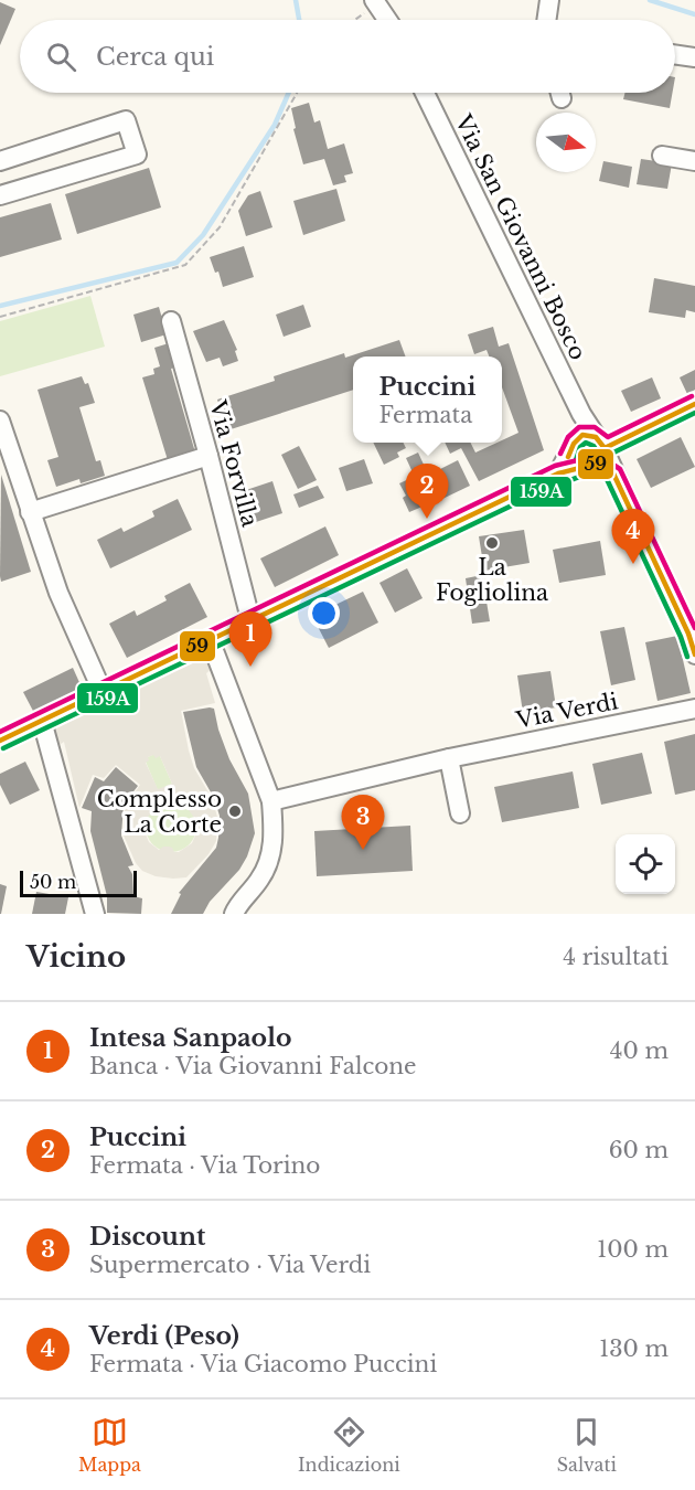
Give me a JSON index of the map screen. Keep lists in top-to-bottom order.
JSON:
{
  "streets": {
    "street": ["Via San Giovanni Bosco", "Via Forvilla", "Via Verdi"]
  },
  "places": ["La Fogliolina", "Complesso La Corte"],
  "lines": ["transit line 59", "transit line 159A"],
  "scale_bar": "50 m",
  "north": "right",
  "page": {
    "search": "Cerca qui",
    "popup": ["Puccini", "Fermata"],
    "pins": [
      "2",
      "4",
      "1",
      "3"
    ],
    "scale": "50 m",
    "heading": ["Vicino", "4 risultati"],
    "list": [
      {
        "mark": "1",
        "name": "Intesa Sanpaolo",
        "note": "Banca · Via Giovanni Falcone",
        "value": "40 m"
      },
      {
        "mark": "2",
        "name": "Puccini",
        "note": "Fermata · Via Torino",
        "value": "60 m"
      },
      {
        "mark": "3",
        "name": "Discount",
        "note": "Supermercato · Via Verdi",
        "value": "100 m"
      },
      {
        "mark": "4",
        "name": "Verdi (Peso)",
        "note": "Fermata · Via Giacomo Puccini",
        "value": "130 m"
      }
    ],
    "nav": ["Mappa", "Indicazioni", "Salvati"]
  }
}
